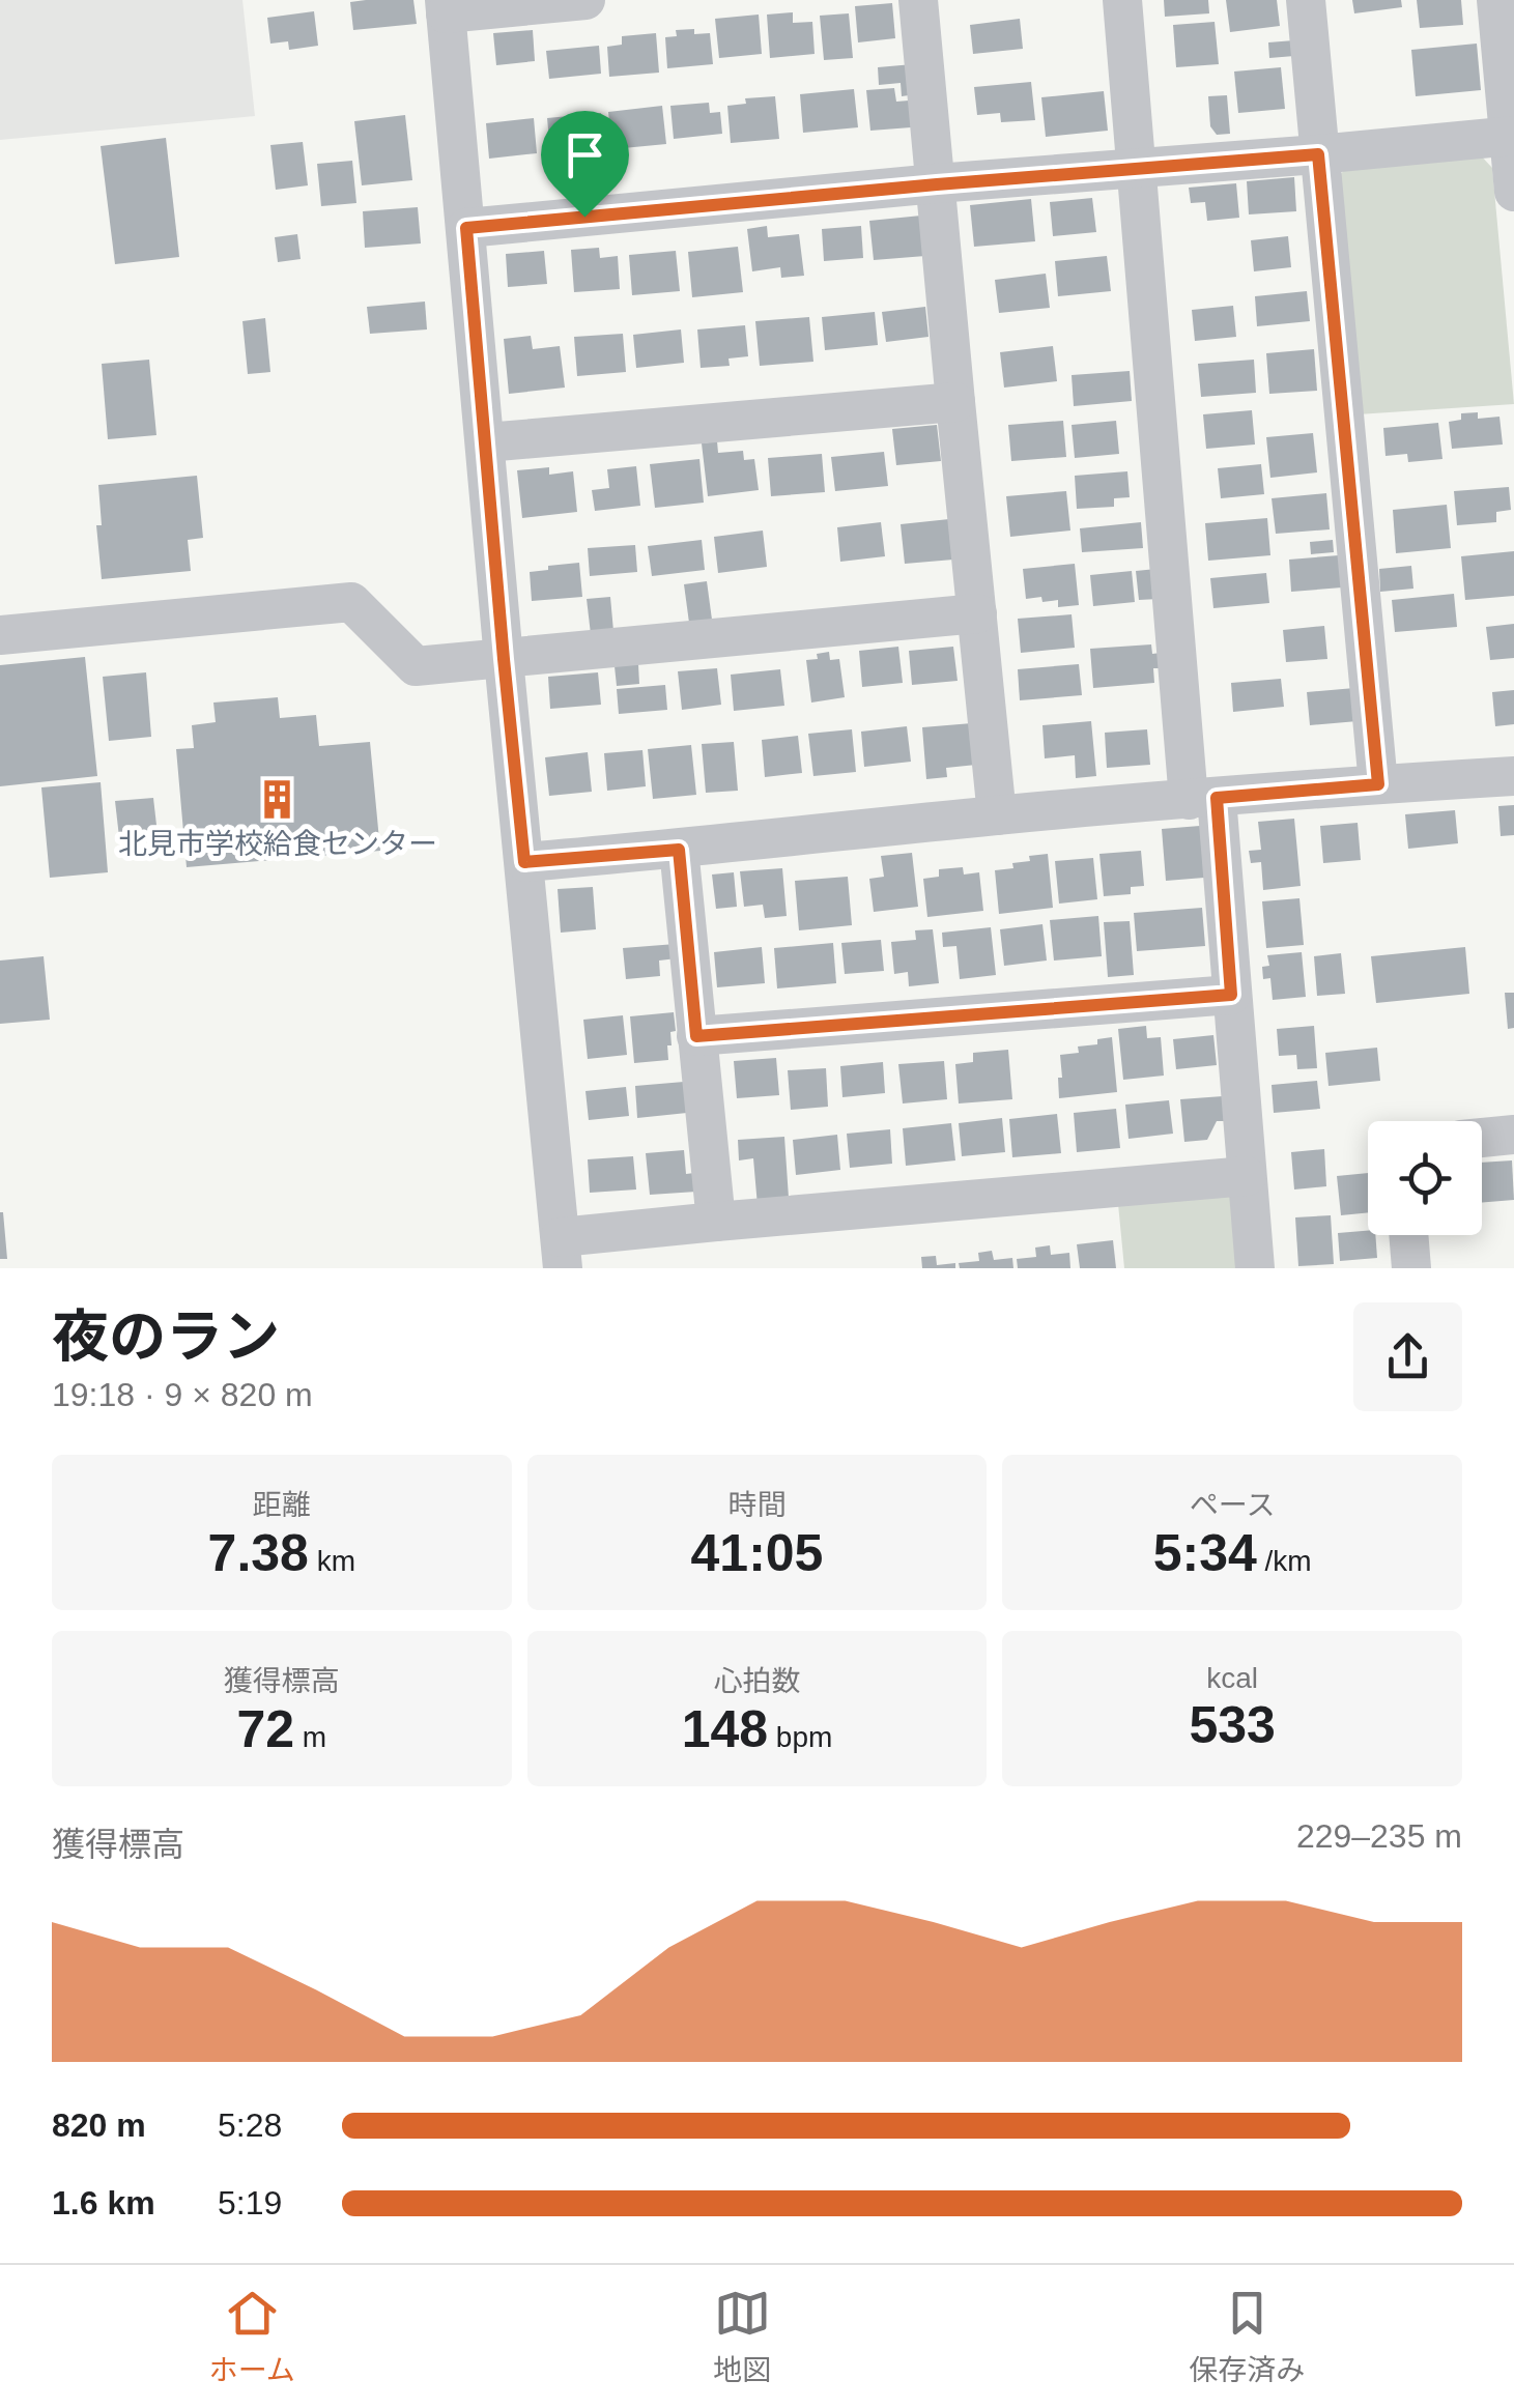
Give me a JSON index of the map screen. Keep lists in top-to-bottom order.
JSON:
{
  "places": {
    "building": ["北見市学校給食センター"]
  },
  "page": {
    "heading": ["夜のラン", "19:18 · 9 × 820 m"],
    "stats": [
      ["距離", "7.38 km"],
      ["時間", "41:05"],
      ["ペース", "5:34 /km"],
      ["獲得標高", "72 m"],
      ["心拍数", "148 bpm"],
      ["kcal", "533"]
    ],
    "chart": ["獲得標高", "229–235 m"],
    "list": [
      {
        "name": "820 m",
        "note": "5:28"
      },
      {
        "name": "1.6 km",
        "note": "5:19"
      }
    ],
    "tabs": ["ホーム", "地図", "保存済み"]
  }
}
